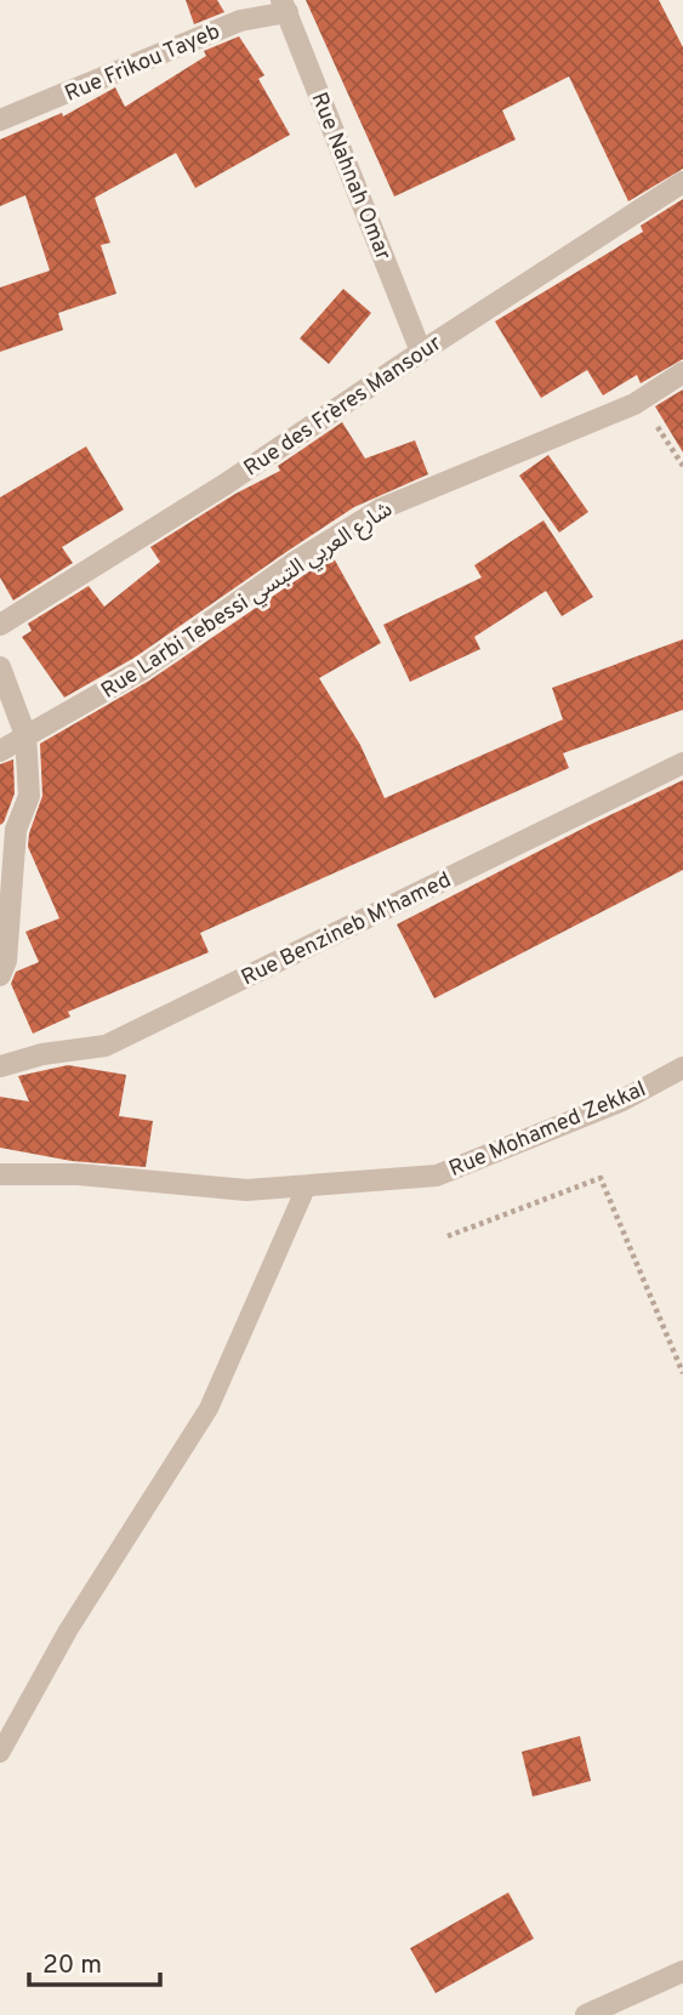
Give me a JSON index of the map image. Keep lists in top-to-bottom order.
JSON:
{
  "streets": {
    "street": [
      "Rue Frikou Tayeb",
      "Rue Nahnah Omar",
      "Rue des Frères Mansour",
      "Rue Larbi Tebessi شارع العربي التبسي",
      "Rue Benzineb M'hamed",
      "Rue Mohamed Zekkal"
    ]
  },
  "crossings": [
    ["Rue Frikou Tayeb", "Rue Nahnah Omar"],
    ["Rue Nahnah Omar", "Rue des Frères Mansour"]
  ],
  "scale_bar": "20 m"
}
